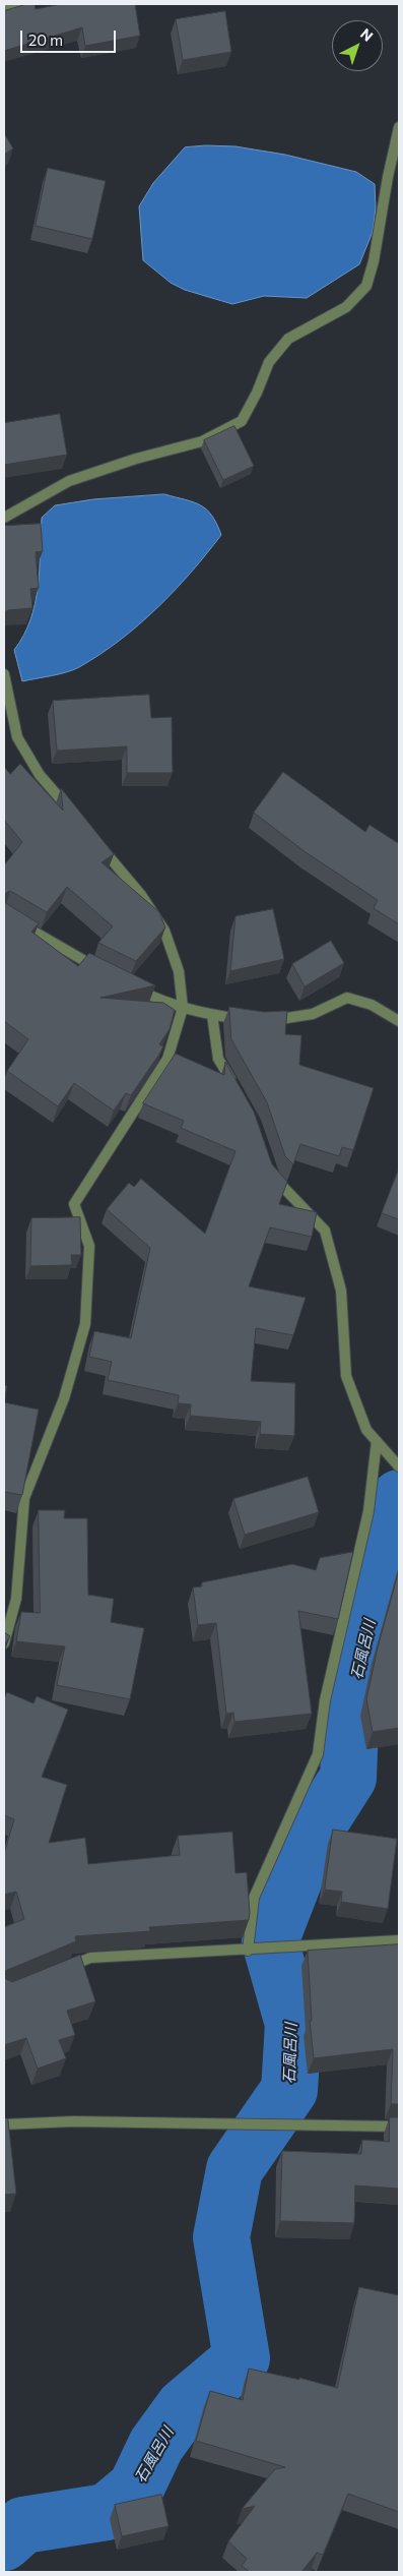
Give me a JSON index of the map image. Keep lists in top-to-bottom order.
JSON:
{
  "water": ["石風呂川"],
  "scale_bar": "20 m",
  "north": "top right"
}
